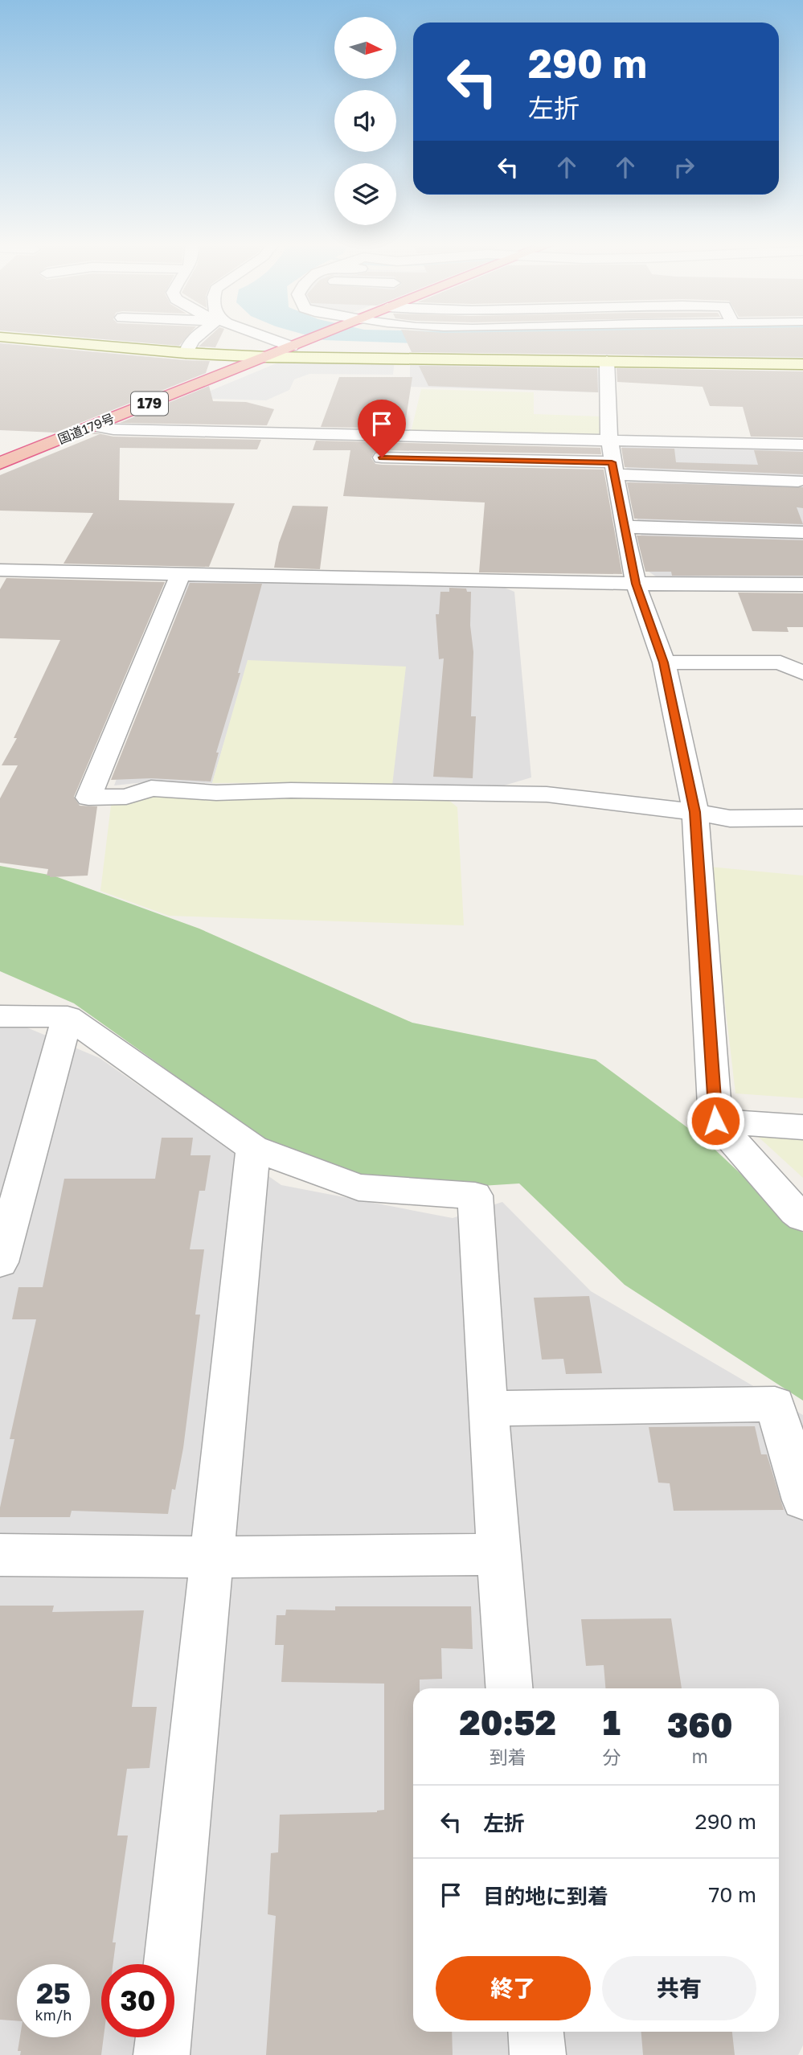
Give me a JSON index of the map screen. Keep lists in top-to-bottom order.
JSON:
{
  "streets": {
    "highway": ["179", "国道179号"]
  },
  "north": "right",
  "page": {
    "turn": ["290 m", "左折"],
    "eta": [
      "20:52",
      "到着",
      "1",
      "分",
      "360",
      "m"
    ],
    "list": [
      {
        "name": "左折",
        "value": "290 m"
      },
      {
        "name": "目的地に到着",
        "value": "70 m"
      }
    ],
    "buttons": ["終了", "共有"],
    "speed": "25 km/h",
    "limit": "30"
  }
}
